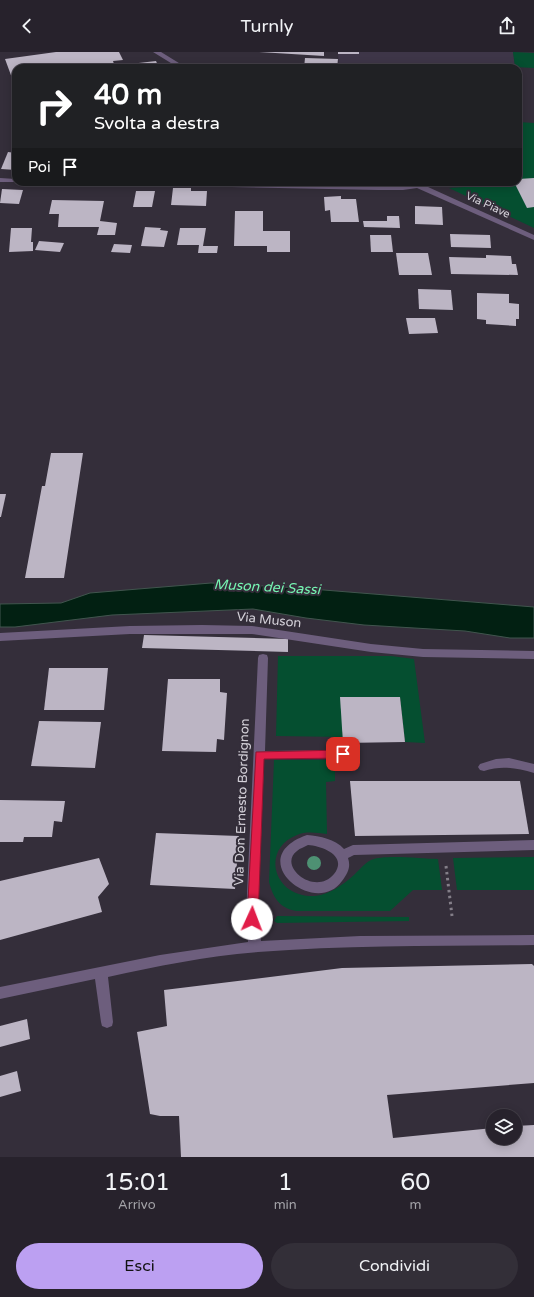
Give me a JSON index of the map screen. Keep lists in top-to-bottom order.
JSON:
{
  "streets": {
    "street": ["Via Piave", "Via Muson", "Via Don Ernesto Bordignon"]
  },
  "water": ["Muson dei Sassi"],
  "page": {
    "header": "Turnly",
    "turn": ["40 m", "Svolta a destra"],
    "then": "Poi",
    "eta": [
      "15:01",
      "Arrivo",
      "1",
      "min",
      "60",
      "m"
    ],
    "buttons": ["Esci", "Condividi"]
  }
}
